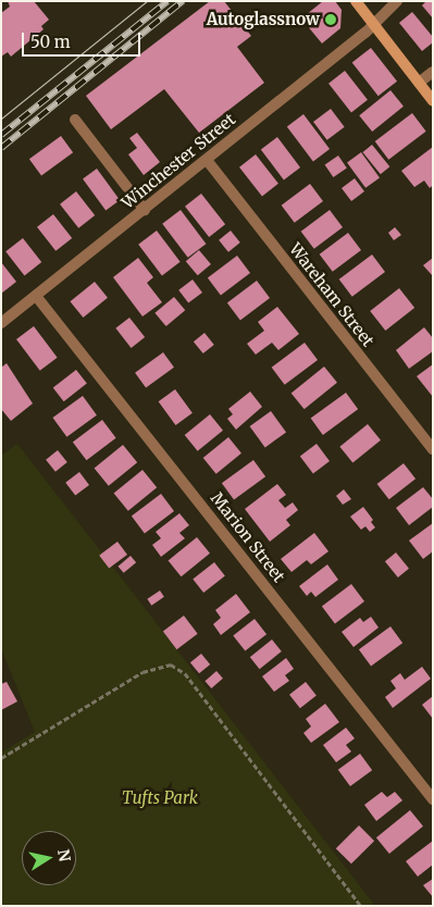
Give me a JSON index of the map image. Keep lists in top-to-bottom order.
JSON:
{
  "streets": {
    "street": ["Winchester Street", "Wareham Street", "Marion Street"]
  },
  "crossings": [
    ["Winchester Street", "Wareham Street"],
    ["Winchester Street", "Marion Street"]
  ],
  "parks": ["Tufts Park"],
  "places": ["Autoglassnow"],
  "scale_bar": "50 m",
  "north": "right"
}
